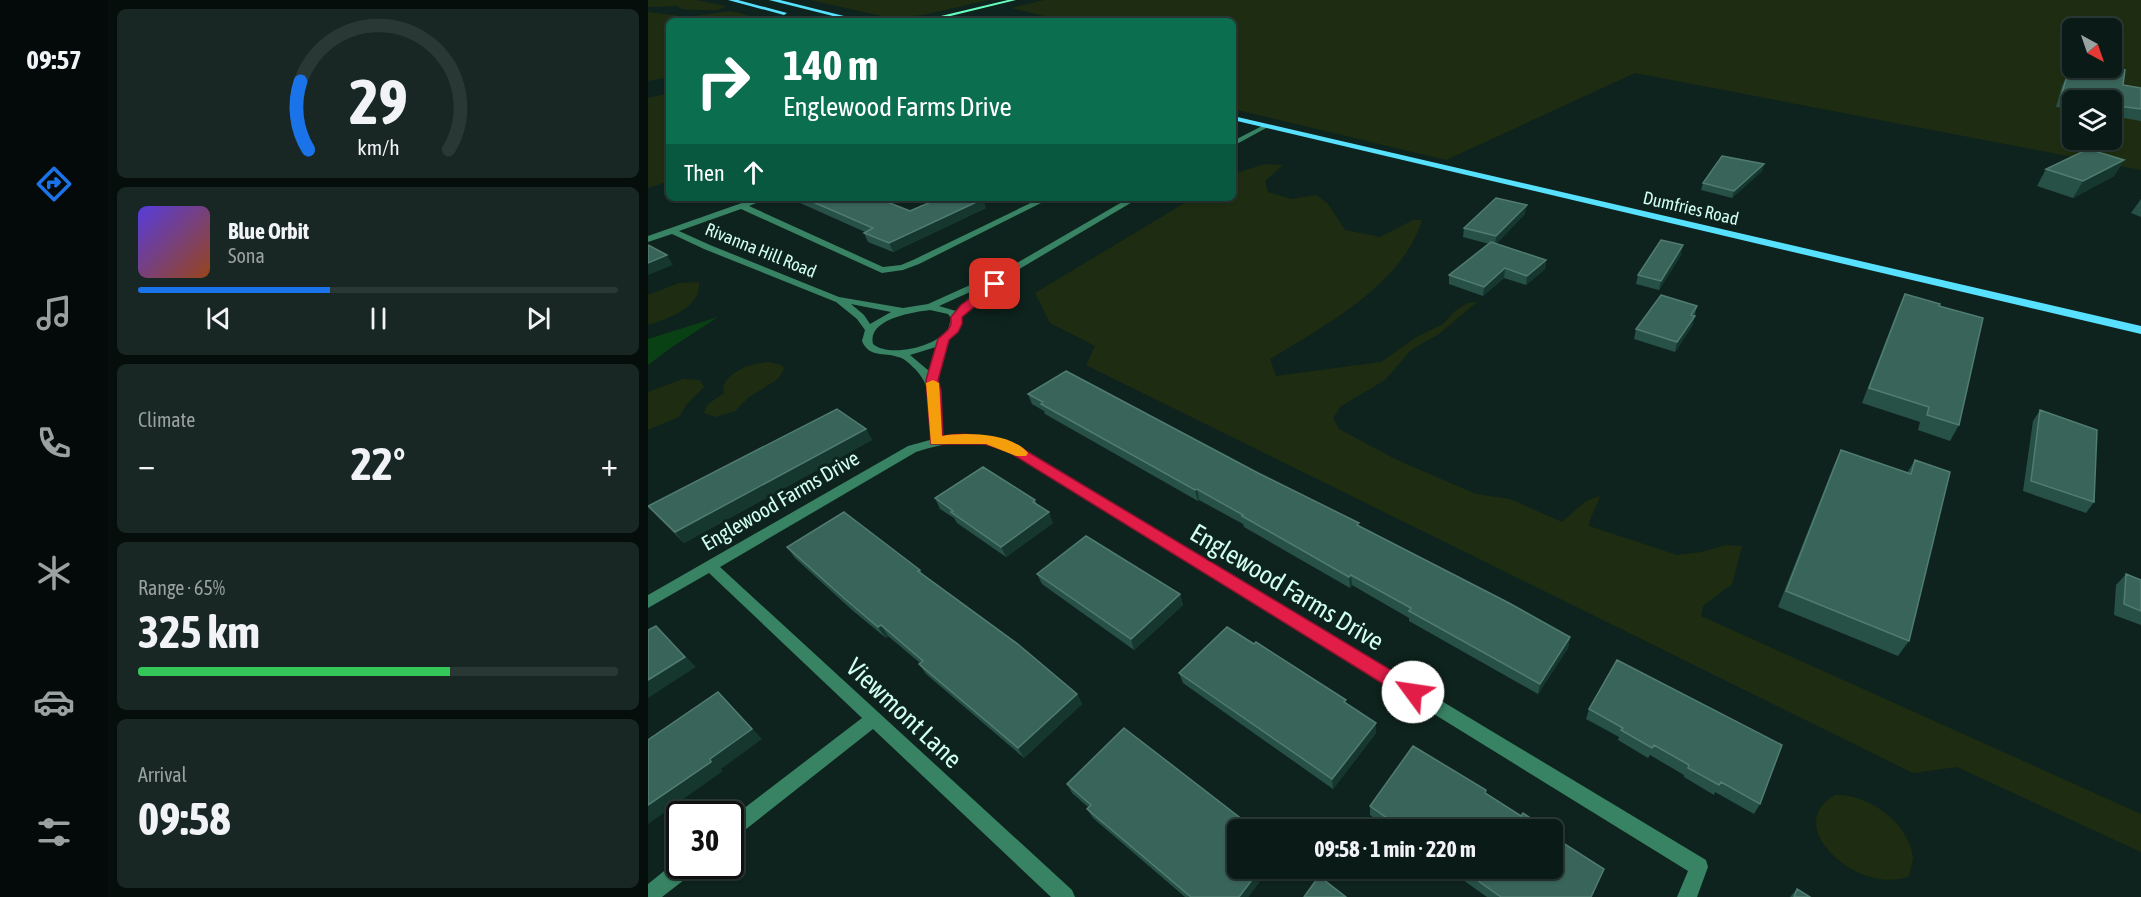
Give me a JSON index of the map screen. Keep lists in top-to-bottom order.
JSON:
{
  "streets": {
    "main road": ["Dumfries Road"],
    "street": ["Rivanna Hill Road", "Englewood Farms Drive", "Viewmont Lane"]
  },
  "crossings": [
    ["Englewood Farms Drive", "Viewmont Lane"]
  ],
  "north": "bottom right",
  "page": {
    "tabs": "09:57",
    "turn": ["140 m", "Englewood Farms Drive"],
    "then": "Then",
    "song": ["Blue Orbit", "Sona"],
    "tile": [
      "Climate",
      ["Range · 65%", "325 km"],
      ["Arrival", "09:58"]
    ],
    "heat": ["−", "22°", "+"],
    "limit": "30",
    "trip": "09:58 · 1 min · 220 m",
    "gauge": ["29", "km/h"]
  }
}
